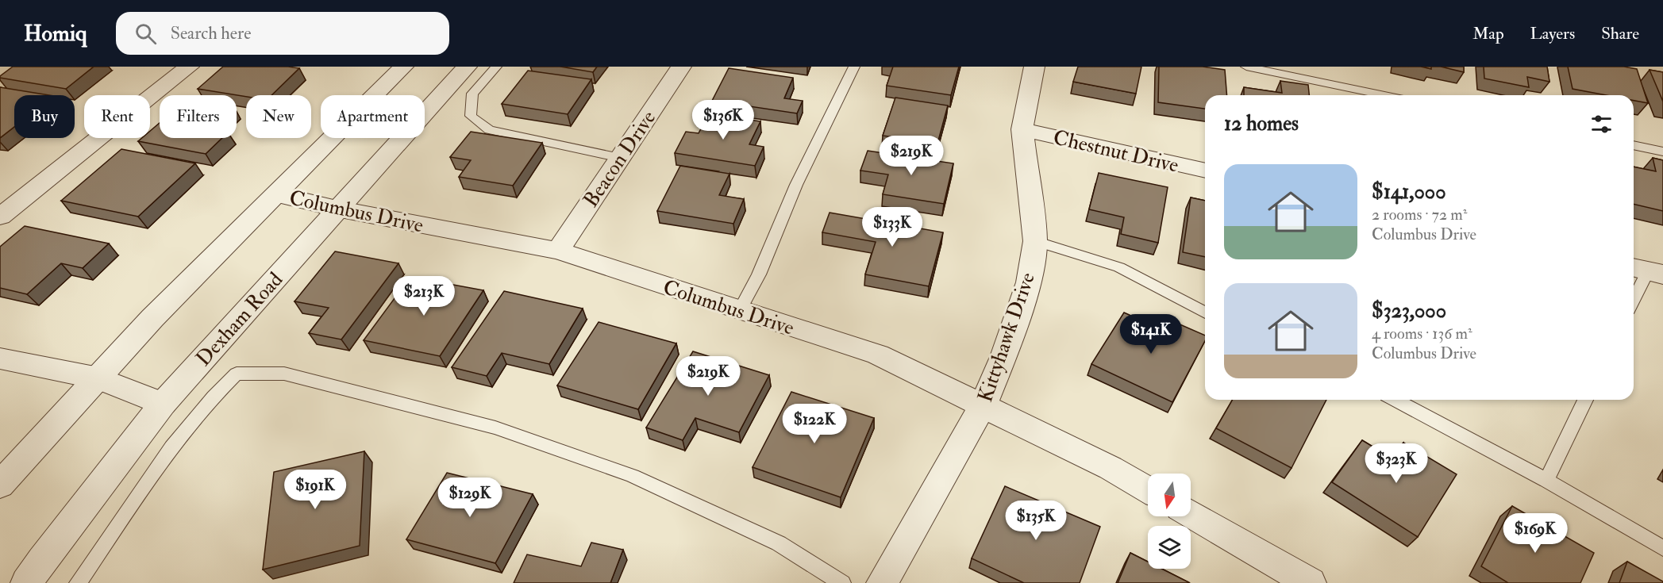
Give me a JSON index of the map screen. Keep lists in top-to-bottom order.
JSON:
{
  "streets": {
    "street": [
      "Chestnut Drive",
      "Beacon Drive",
      "Columbus Drive",
      "Dexham Road",
      "Kittyhawk Drive"
    ]
  },
  "crossings": [
    ["Chestnut Drive", "Kittyhawk Drive"],
    ["Beacon Drive", "Columbus Drive"],
    ["Columbus Drive", "Dexham Road"],
    ["Columbus Drive", "Kittyhawk Drive"]
  ],
  "north": "bottom",
  "page": {
    "header": "Homiq",
    "search": "Search here",
    "nav": ["Map", "Layers", "Share"],
    "chip": [
      "Buy",
      "Rent",
      "Filters",
      "New",
      "Apartment"
    ],
    "heading": "12 homes",
    "price": [
      "$136K",
      "$219K",
      "$133K",
      "$213K",
      "$141K",
      "$219K",
      "$122K",
      "$323K",
      "$191K",
      "$129K",
      "$135K",
      "$169K"
    ],
    "list": [
      {
        "name": "$141,000",
        "note": "2 rooms · 72 m² · Columbus Drive"
      },
      {
        "name": "$323,000",
        "note": "4 rooms · 136 m² · Columbus Drive"
      }
    ]
  }
}
